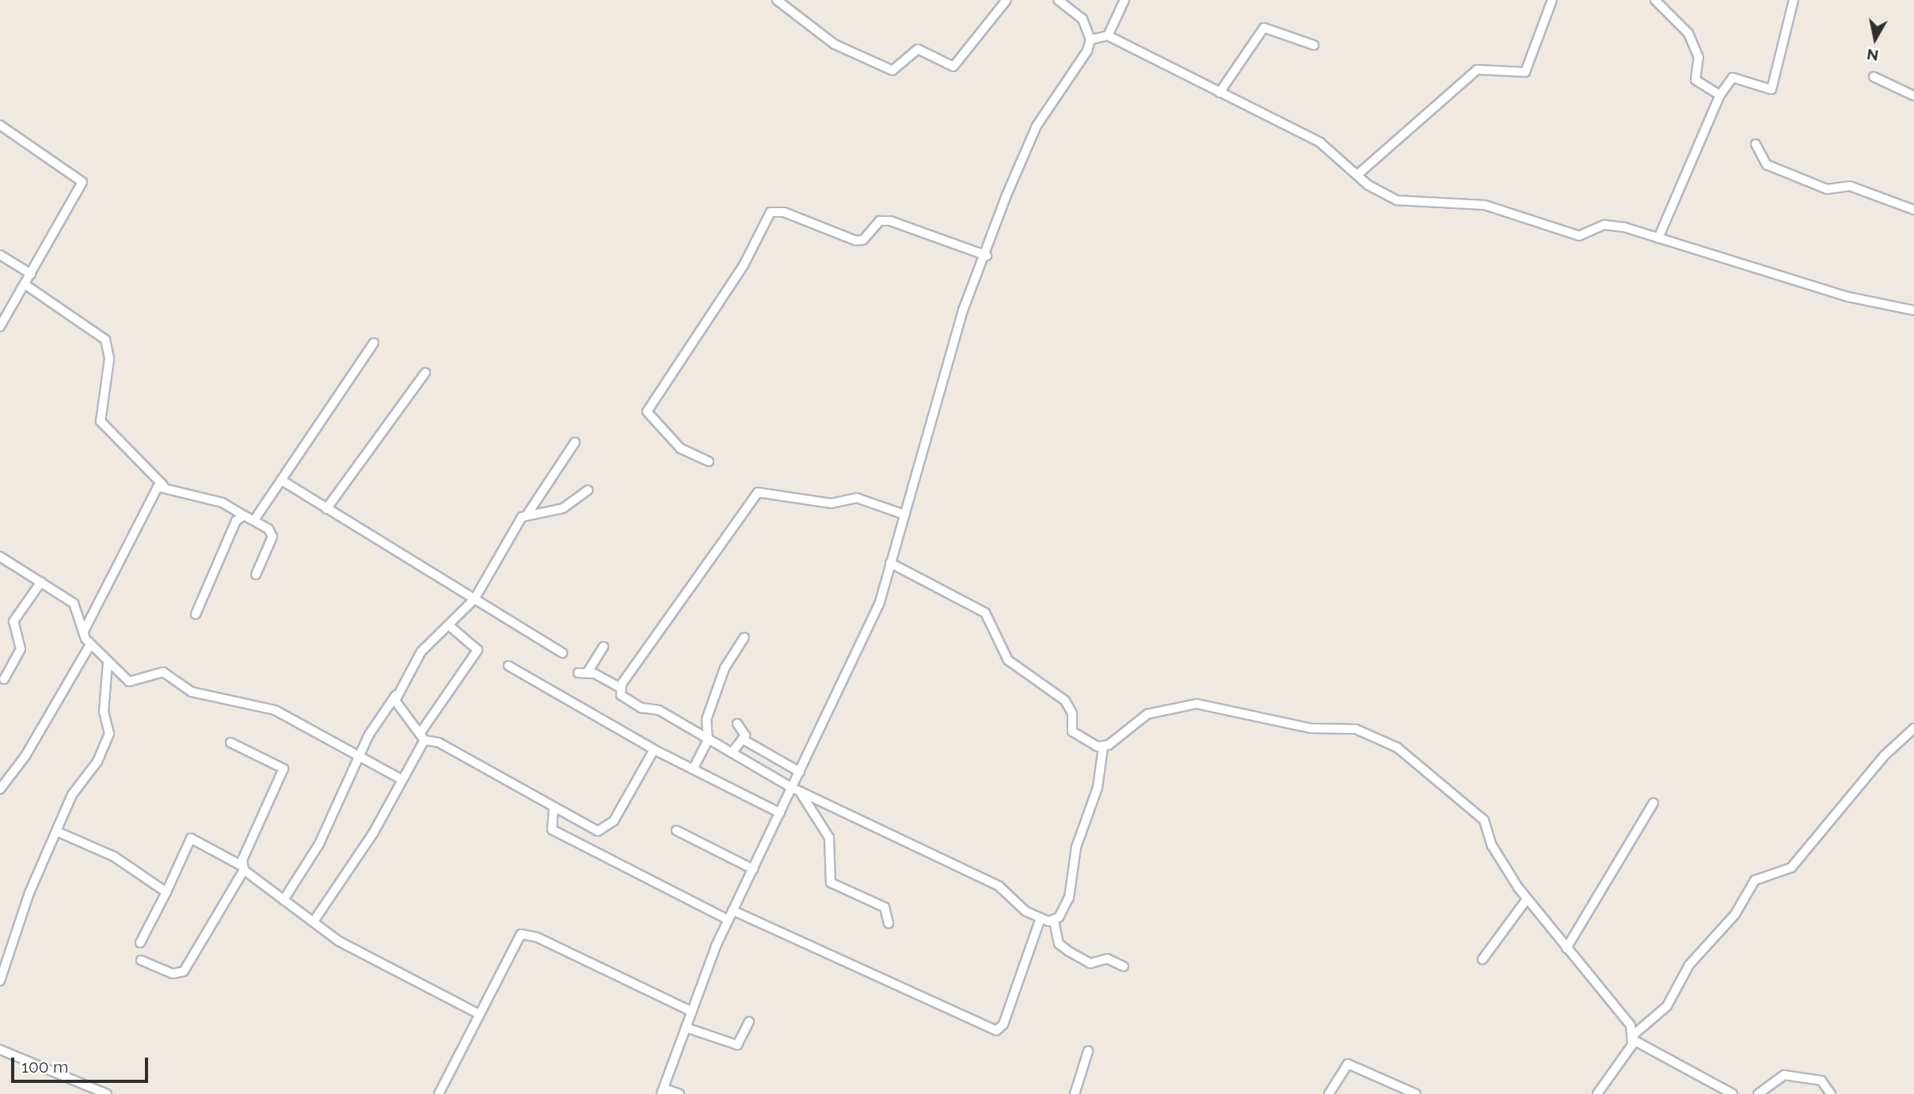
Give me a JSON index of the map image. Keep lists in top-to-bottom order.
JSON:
{
  "scale_bar": "100 m",
  "north": "bottom"
}
